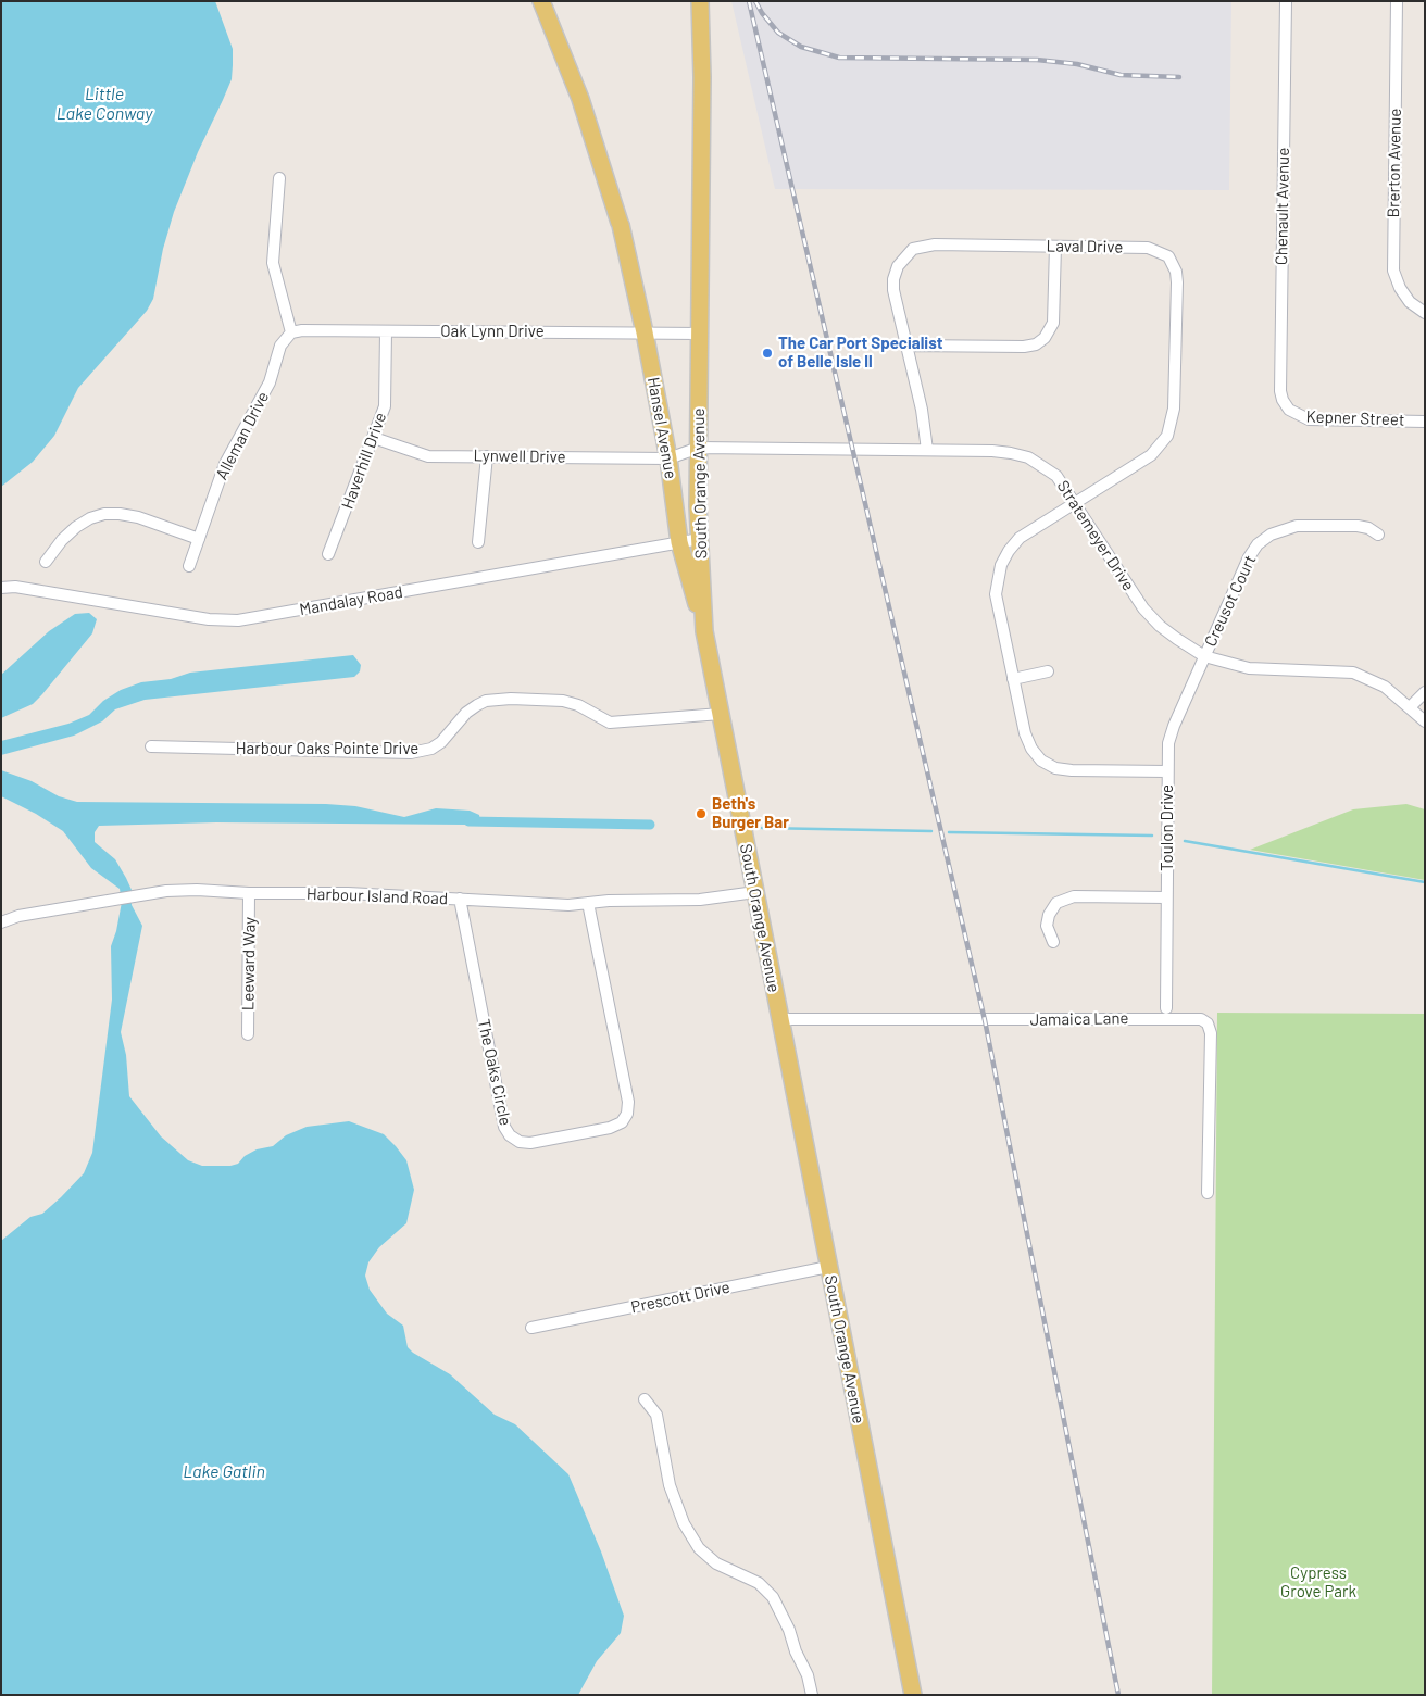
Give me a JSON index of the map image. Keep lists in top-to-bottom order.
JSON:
{
  "streets": {
    "main road": ["Hansel Avenue", "South Orange Avenue"],
    "street": [
      "Brerton Avenue",
      "Chenault Avenue",
      "Laval Drive",
      "Oak Lynn Drive",
      "Kepner Street",
      "Alleman Drive",
      "Lynwell Drive",
      "Haverhill Drive",
      "Stratemeyer Drive",
      "Mandalay Road",
      "Creusot Court",
      "Harbour Oaks Pointe Drive",
      "Toulon Drive",
      "Harbour Island Road",
      "Leeward Way",
      "Jamaica Lane",
      "The Oaks Circle",
      "Prescott Drive"
    ]
  },
  "crossings": [
    ["Chenault Avenue", "Kepner Street"],
    ["Laval Drive", "Stratemeyer Drive"],
    ["Laval Drive", "Toulon Drive"],
    ["Oak Lynn Drive", "Hansel Avenue"],
    ["Oak Lynn Drive", "Alleman Drive"],
    ["Oak Lynn Drive", "Haverhill Drive"],
    ["Oak Lynn Drive", "South Orange Avenue"],
    ["Hansel Avenue", "Lynwell Drive"],
    ["Hansel Avenue", "South Orange Avenue"],
    ["Hansel Avenue", "Mandalay Road"],
    ["Lynwell Drive", "Haverhill Drive"],
    ["South Orange Avenue", "Stratemeyer Drive"],
    ["South Orange Avenue", "Mandalay Road"],
    ["South Orange Avenue", "Harbour Oaks Pointe Drive"],
    ["South Orange Avenue", "Harbour Island Road"],
    ["South Orange Avenue", "Jamaica Lane"],
    ["South Orange Avenue", "Prescott Drive"],
    ["Stratemeyer Drive", "Creusot Court"],
    ["Stratemeyer Drive", "Toulon Drive"],
    ["Creusot Court", "Toulon Drive"],
    ["Harbour Island Road", "Leeward Way"],
    ["Harbour Island Road", "The Oaks Circle"]
  ],
  "water": ["Little Lake Conway", "Lake Gatlin"],
  "parks": ["Cypress Grove Park"],
  "places": ["The Car Port Specialist of Belle Isle ll", "Beth's Burger Bar"]
}
